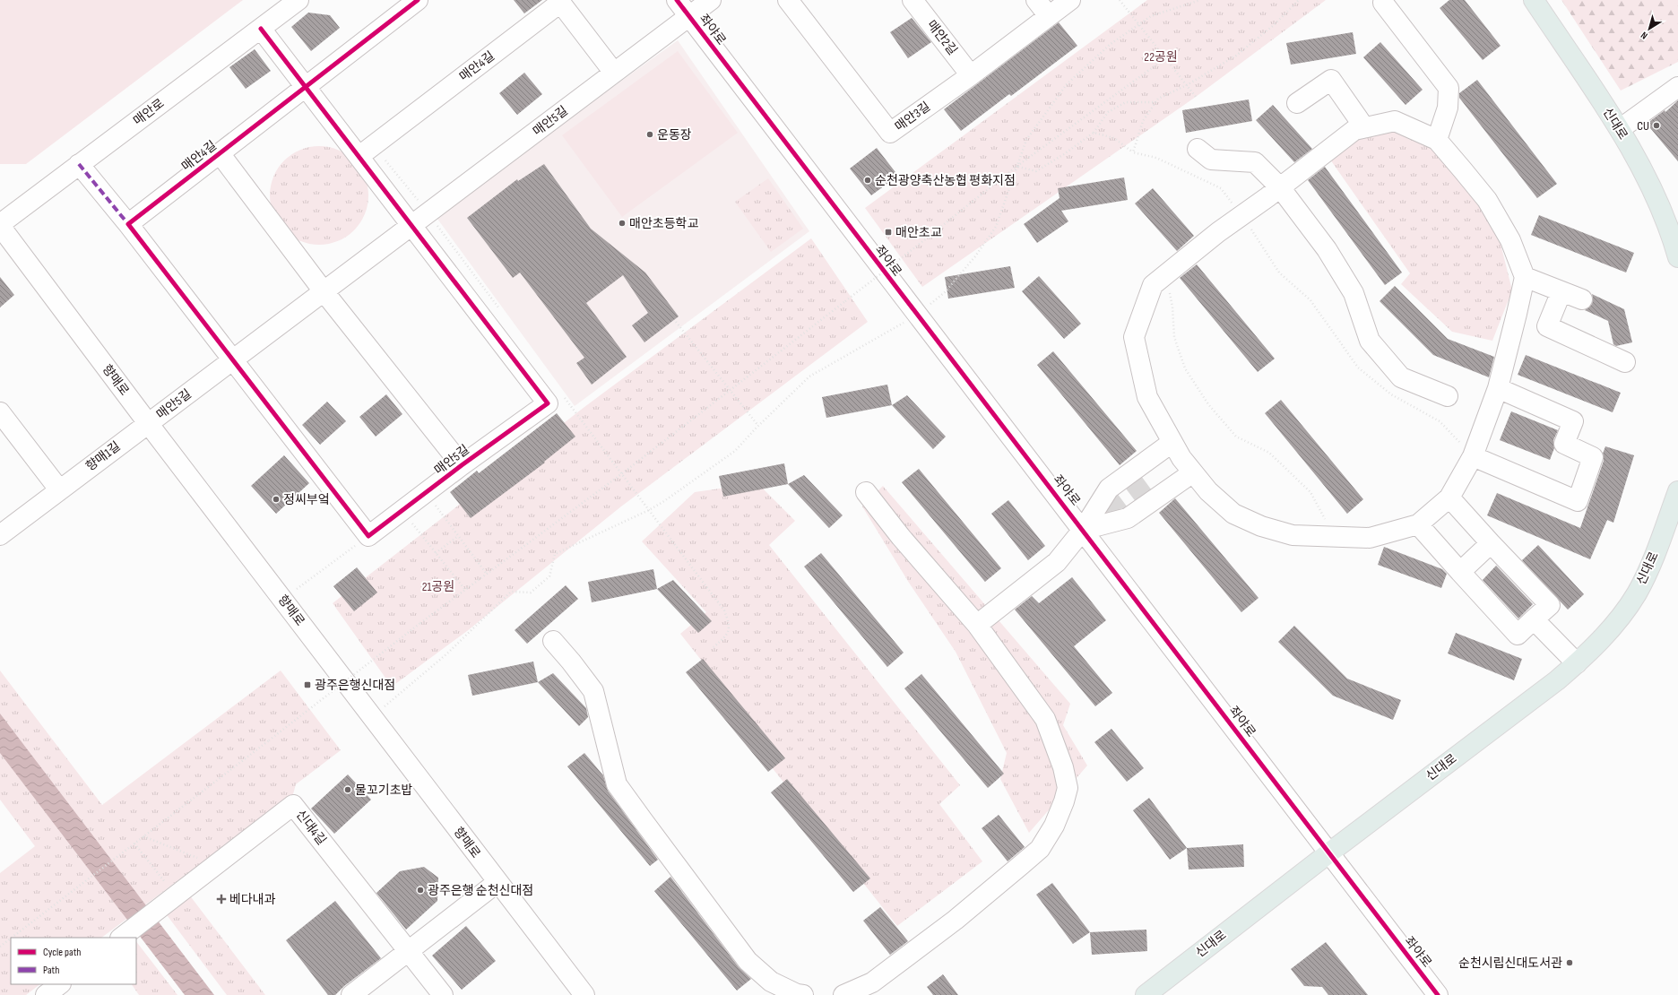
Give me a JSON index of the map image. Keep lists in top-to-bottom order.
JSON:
{
  "streets": {
    "main road": ["신대로"],
    "street": [
      "좌야로",
      "매안2길",
      "매안4길",
      "매안로",
      "매안3길",
      "매안5길",
      "향매로",
      "향매1길",
      "신대4길"
    ]
  },
  "crossings": [
    ["좌야로", "매안5길"],
    ["좌야로", "신대로"],
    ["매안2길", "매안3길"],
    ["매안4길", "매안5길"],
    ["매안로", "향매로"],
    ["매안5길", "향매로"],
    ["매안5길", "향매1길"],
    ["향매로", "향매1길"]
  ],
  "parks": ["22공원", "21공원"],
  "places": {
    "other": [
      "CU",
      "운동장",
      "순천광양축산농협 평화지점",
      "매안초등학교",
      "정씨부엌",
      "물꼬기초밥",
      "광주은행 순천신대점",
      "순천시립신대도서관"
    ],
    "transit": ["매안초교", "광주은행신대점"],
    "health": ["베다내과"]
  },
  "legend": ["Cycle path", "Path"],
  "north": "bottom left"
}
